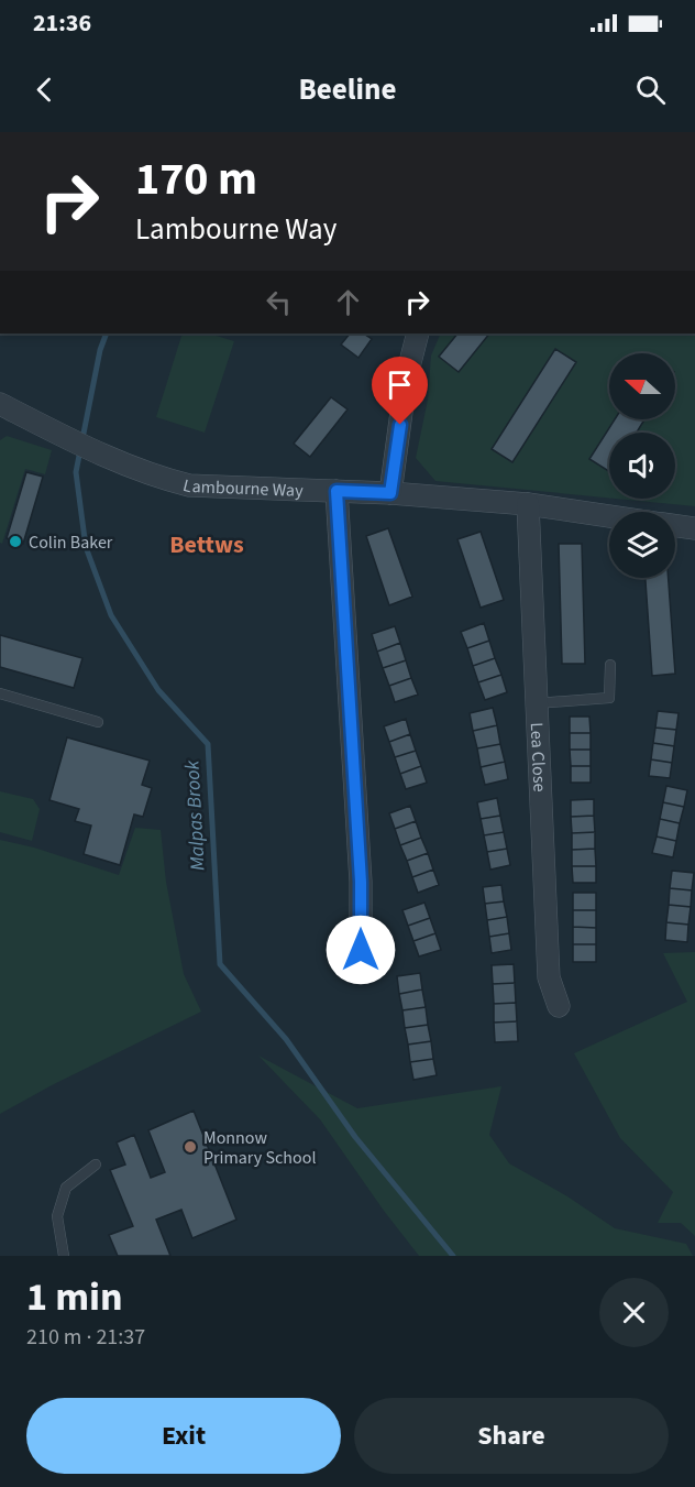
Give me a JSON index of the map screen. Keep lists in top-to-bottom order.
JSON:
{
  "streets": {
    "street": ["Lambourne Way", "Lea Close"]
  },
  "crossings": [
    ["Lambourne Way", "Lea Close"]
  ],
  "districts": ["Bettws"],
  "water": ["Malpas Brook"],
  "places": ["Colin Baker", "Monnow Primary School"],
  "north": "left",
  "page": {
    "status": "21:36",
    "header": "Beeline",
    "turn": ["170 m", "Lambourne Way"],
    "heading": ["1 min", "210 m · 21:37"],
    "buttons": ["Exit", "Share"]
  }
}
